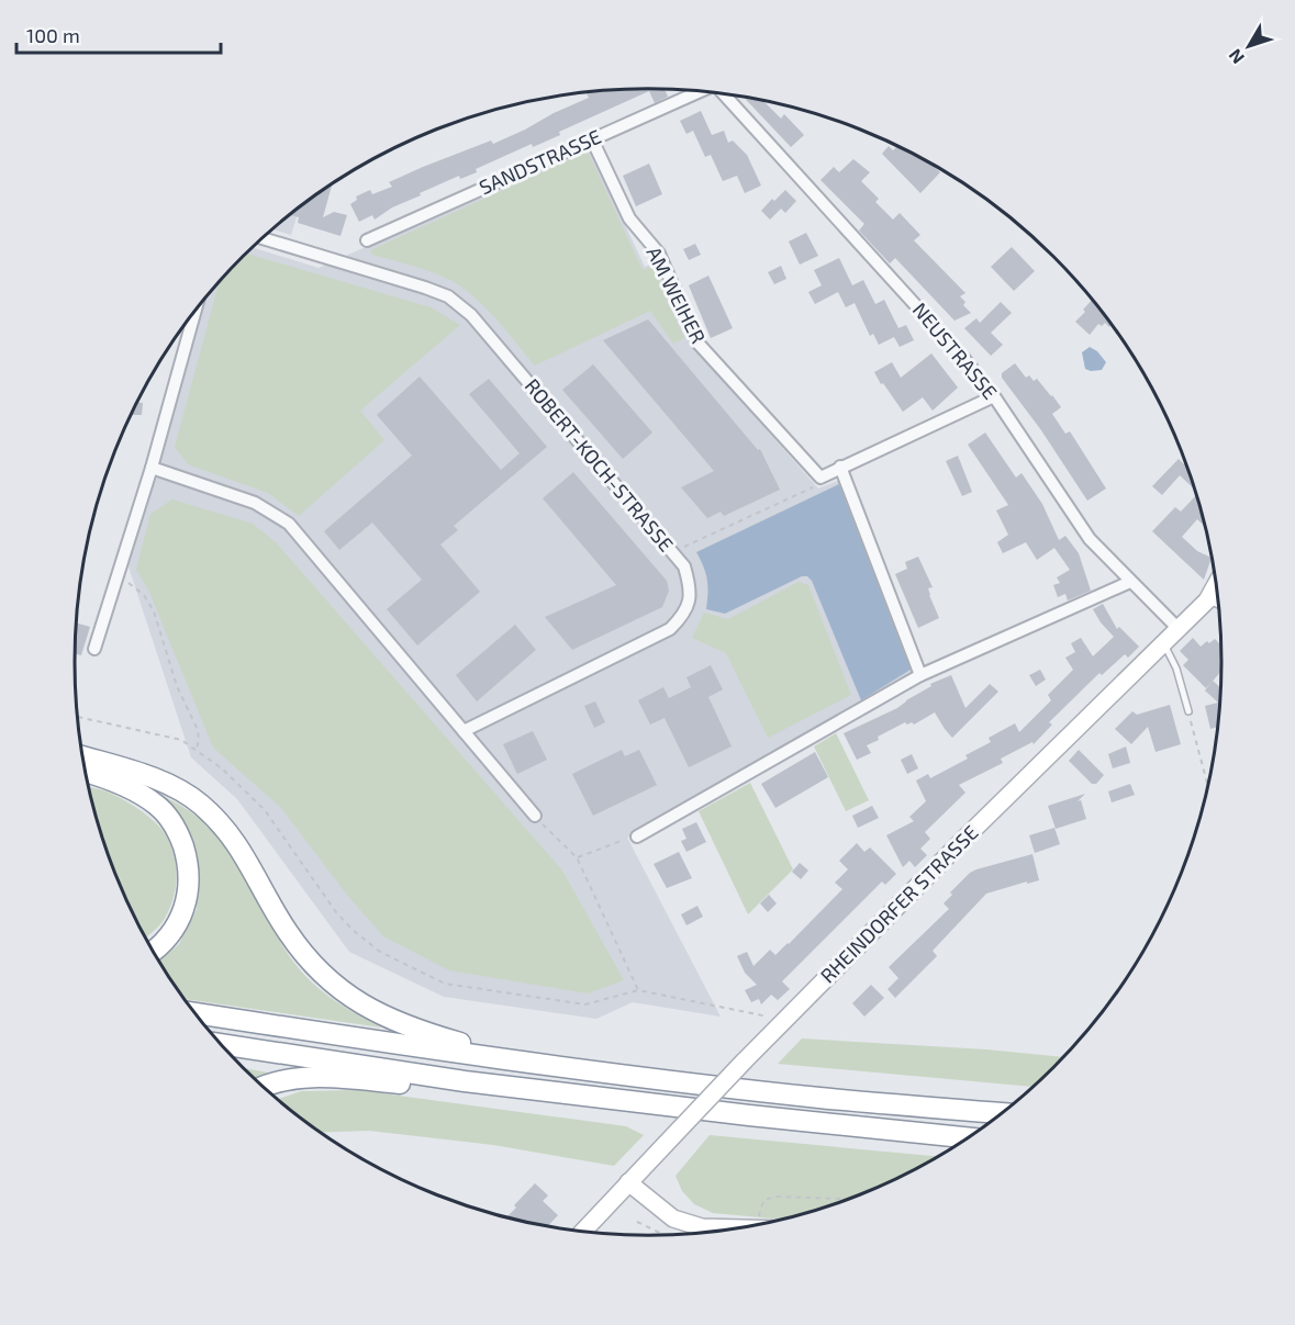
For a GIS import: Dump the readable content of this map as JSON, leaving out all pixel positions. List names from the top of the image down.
{
  "streets": {
    "main road": ["RHEINDORFER STRASSE"],
    "street": [
      "SANDSTRASSE",
      "AM WEIHER",
      "NEUSTRASSE",
      "ROBERT-KOCH-STRASSE"
    ]
  },
  "crossings": [
    ["SANDSTRASSE", "AM WEIHER"],
    ["NEUSTRASSE", "RHEINDORFER STRASSE"]
  ],
  "scale_bar": "100 m",
  "north": "bottom left"
}
